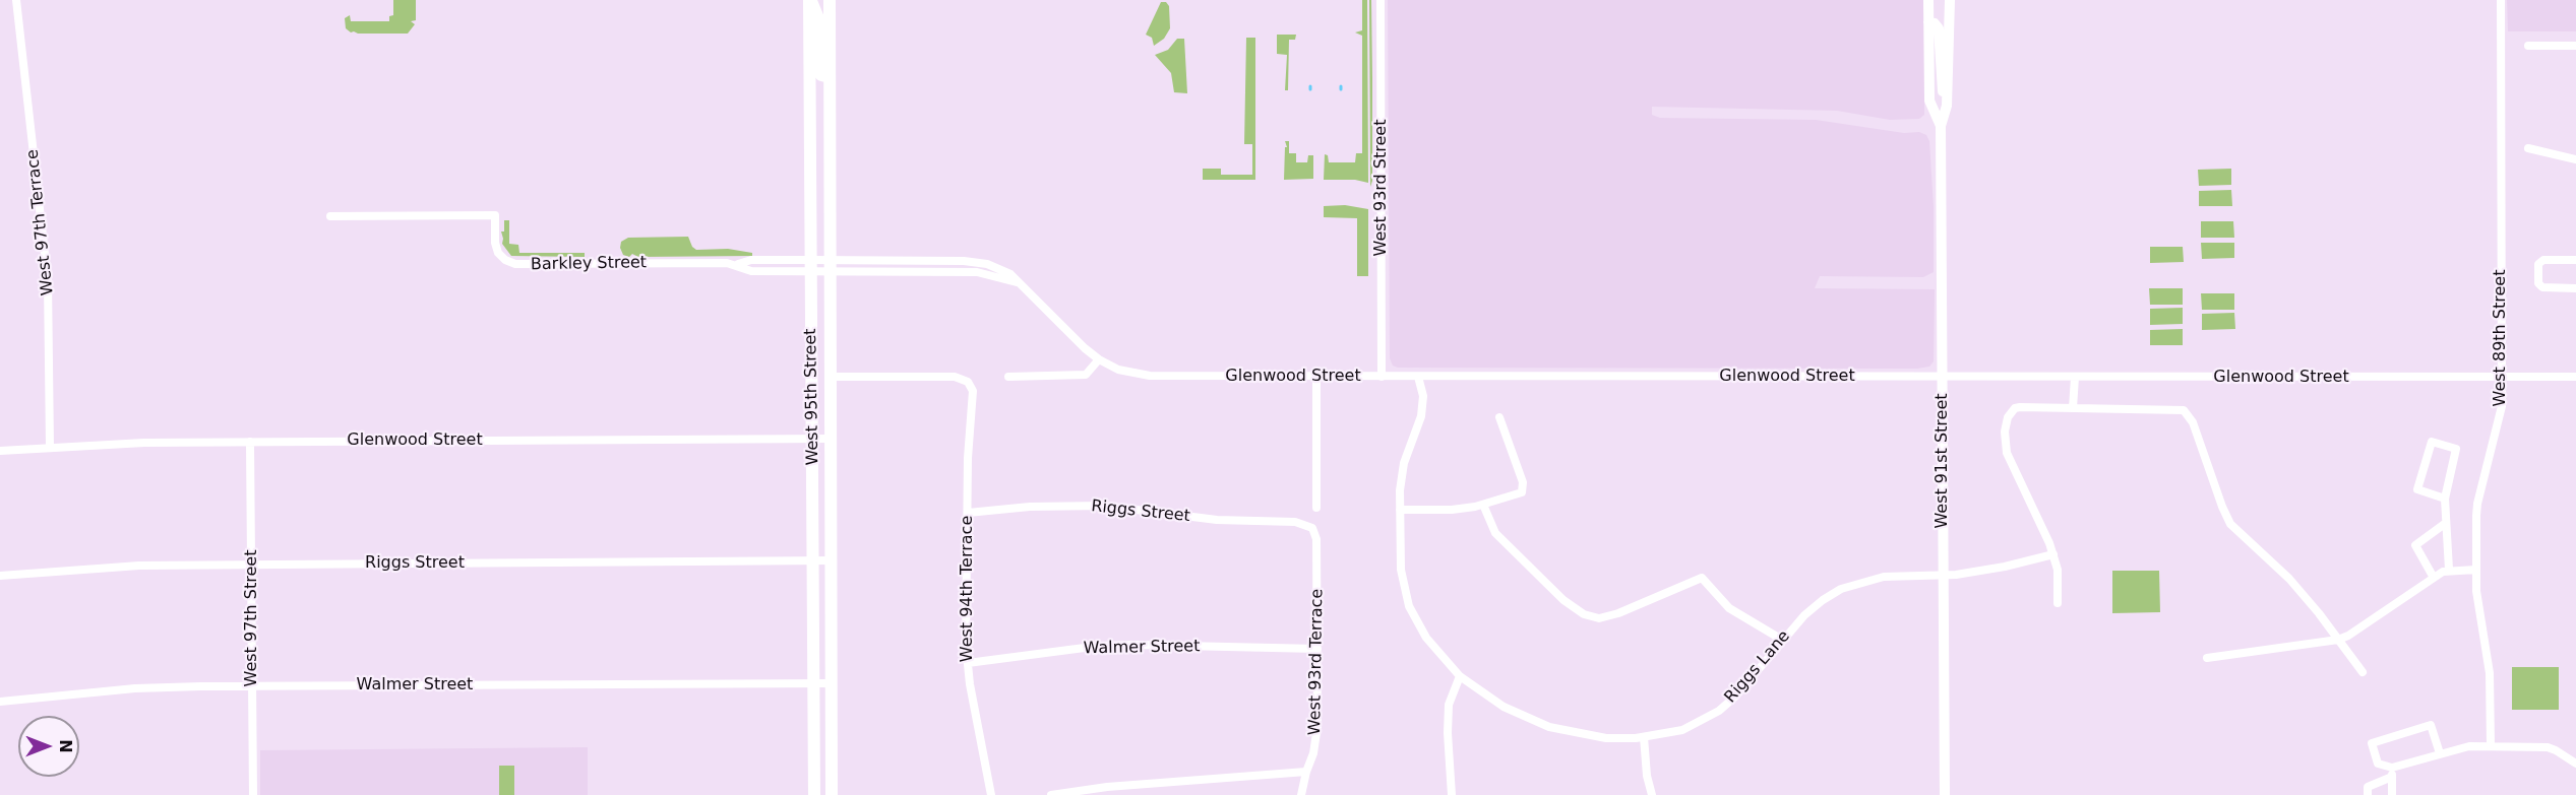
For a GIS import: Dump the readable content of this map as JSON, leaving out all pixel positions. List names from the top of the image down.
{
  "streets": {
    "main road": ["West 95th Street"],
    "street": [
      "West 93rd Street",
      "West 97th Terrace",
      "Barkley Street",
      "West 89th Street",
      "Glenwood Street",
      "West 91st Street",
      "Riggs Street",
      "West 94th Terrace",
      "West 97th Street",
      "Walmer Street",
      "West 93rd Terrace",
      "Riggs Lane"
    ]
  },
  "crossings": [
    ["West 93rd Street", "Glenwood Street"],
    ["West 97th Terrace", "Glenwood Street"],
    ["Barkley Street", "Glenwood Street"],
    ["Barkley Street", "West 95th Street"],
    ["West 89th Street", "Glenwood Street"],
    ["Glenwood Street", "West 95th Street"],
    ["Glenwood Street", "West 91st Street"],
    ["Glenwood Street", "West 97th Street"],
    ["Glenwood Street", "Riggs Lane"],
    ["West 95th Street", "Riggs Street"],
    ["West 95th Street", "West 94th Terrace"],
    ["West 95th Street", "Walmer Street"],
    ["West 91st Street", "Riggs Lane"],
    ["Riggs Street", "West 94th Terrace"],
    ["Riggs Street", "West 97th Street"],
    ["Riggs Street", "West 93rd Terrace"],
    ["West 94th Terrace", "Walmer Street"],
    ["West 97th Street", "Walmer Street"],
    ["Walmer Street", "West 93rd Terrace"]
  ],
  "north": "right"
}
